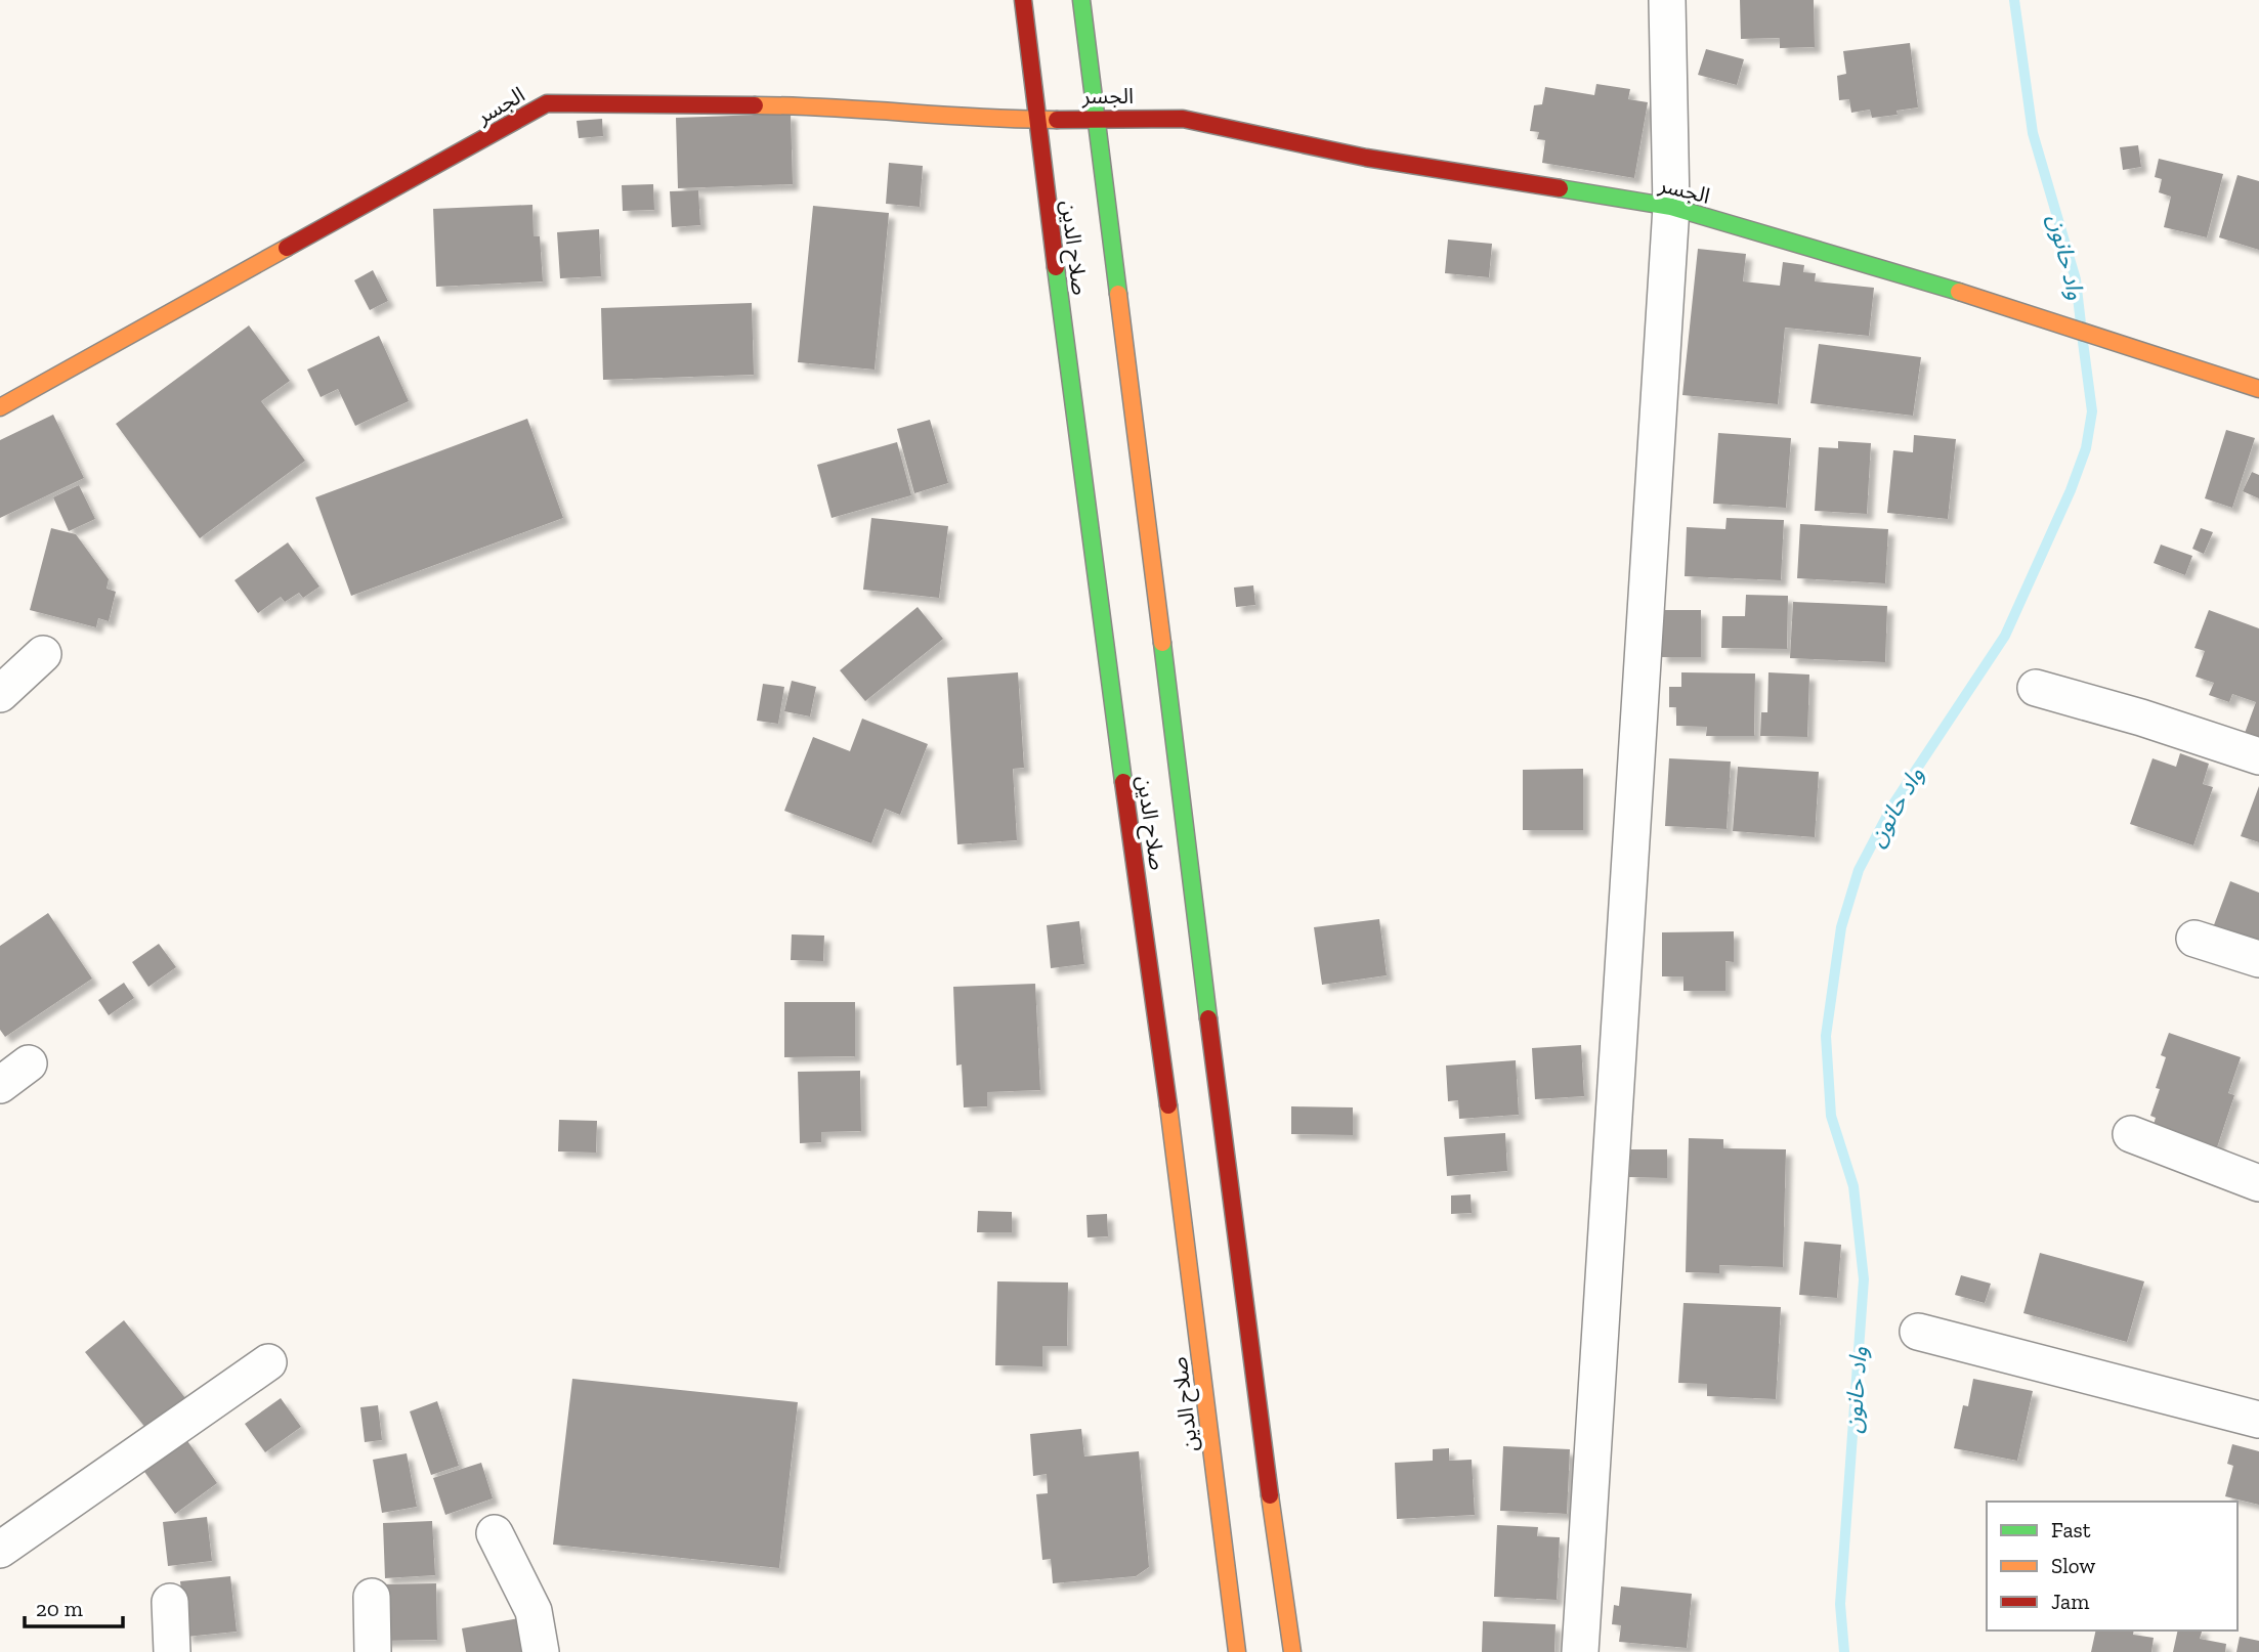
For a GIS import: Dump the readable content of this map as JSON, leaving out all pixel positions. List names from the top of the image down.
{
  "streets": {
    "main road": ["الجسر", "صلاح الدين"]
  },
  "crossings": [
    ["الجسر", "صلاح الدين"]
  ],
  "water": ["واد حانون"],
  "legend": ["Fast", "Slow", "Jam"],
  "scale_bar": "20 m"
}
